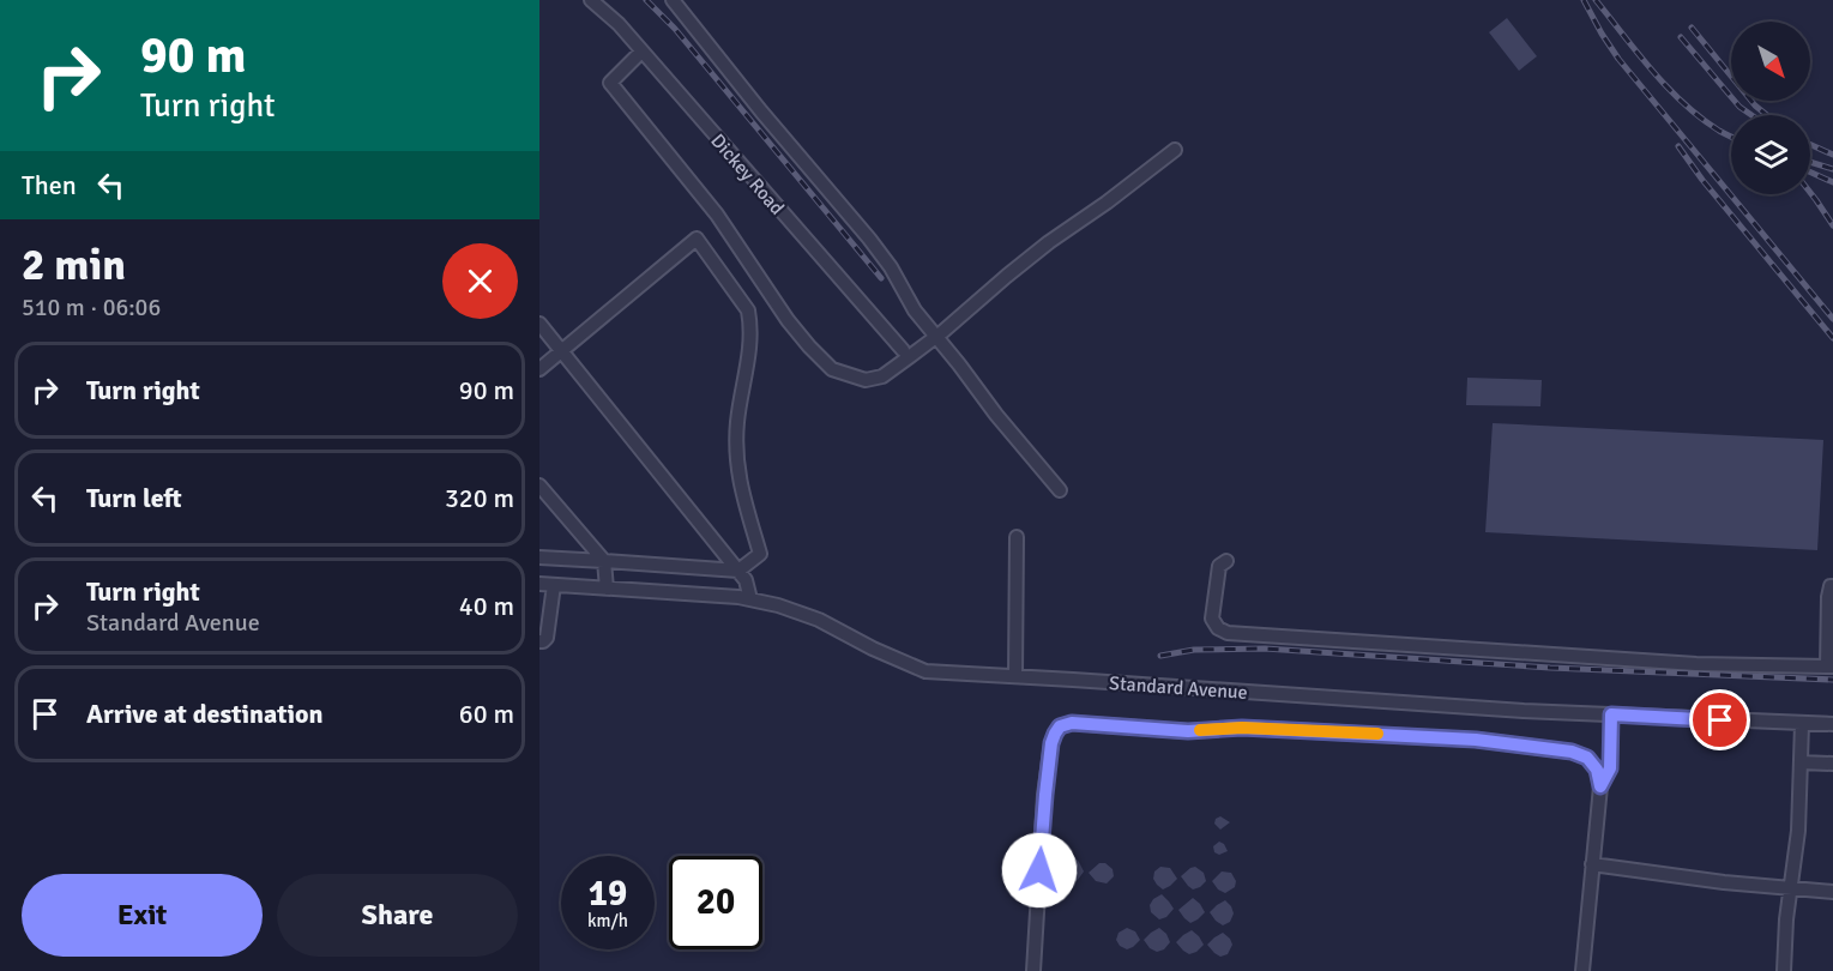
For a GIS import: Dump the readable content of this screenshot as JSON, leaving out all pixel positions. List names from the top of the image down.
{
  "streets": {
    "street": ["Dickey Road", "Standard Avenue"]
  },
  "north": "bottom right",
  "page": {
    "turn": ["90 m", "Turn right"],
    "then": "Then",
    "heading": ["2 min", "510 m · 06:06"],
    "list": [
      {
        "name": "Turn right",
        "value": "90 m"
      },
      {
        "name": "Turn left",
        "value": "320 m"
      },
      {
        "name": "Turn right",
        "note": "Standard Avenue",
        "value": "40 m"
      },
      {
        "name": "Arrive at destination",
        "value": "60 m"
      }
    ],
    "speed": "19 km/h",
    "limit": "20",
    "buttons": ["Exit", "Share"]
  }
}
